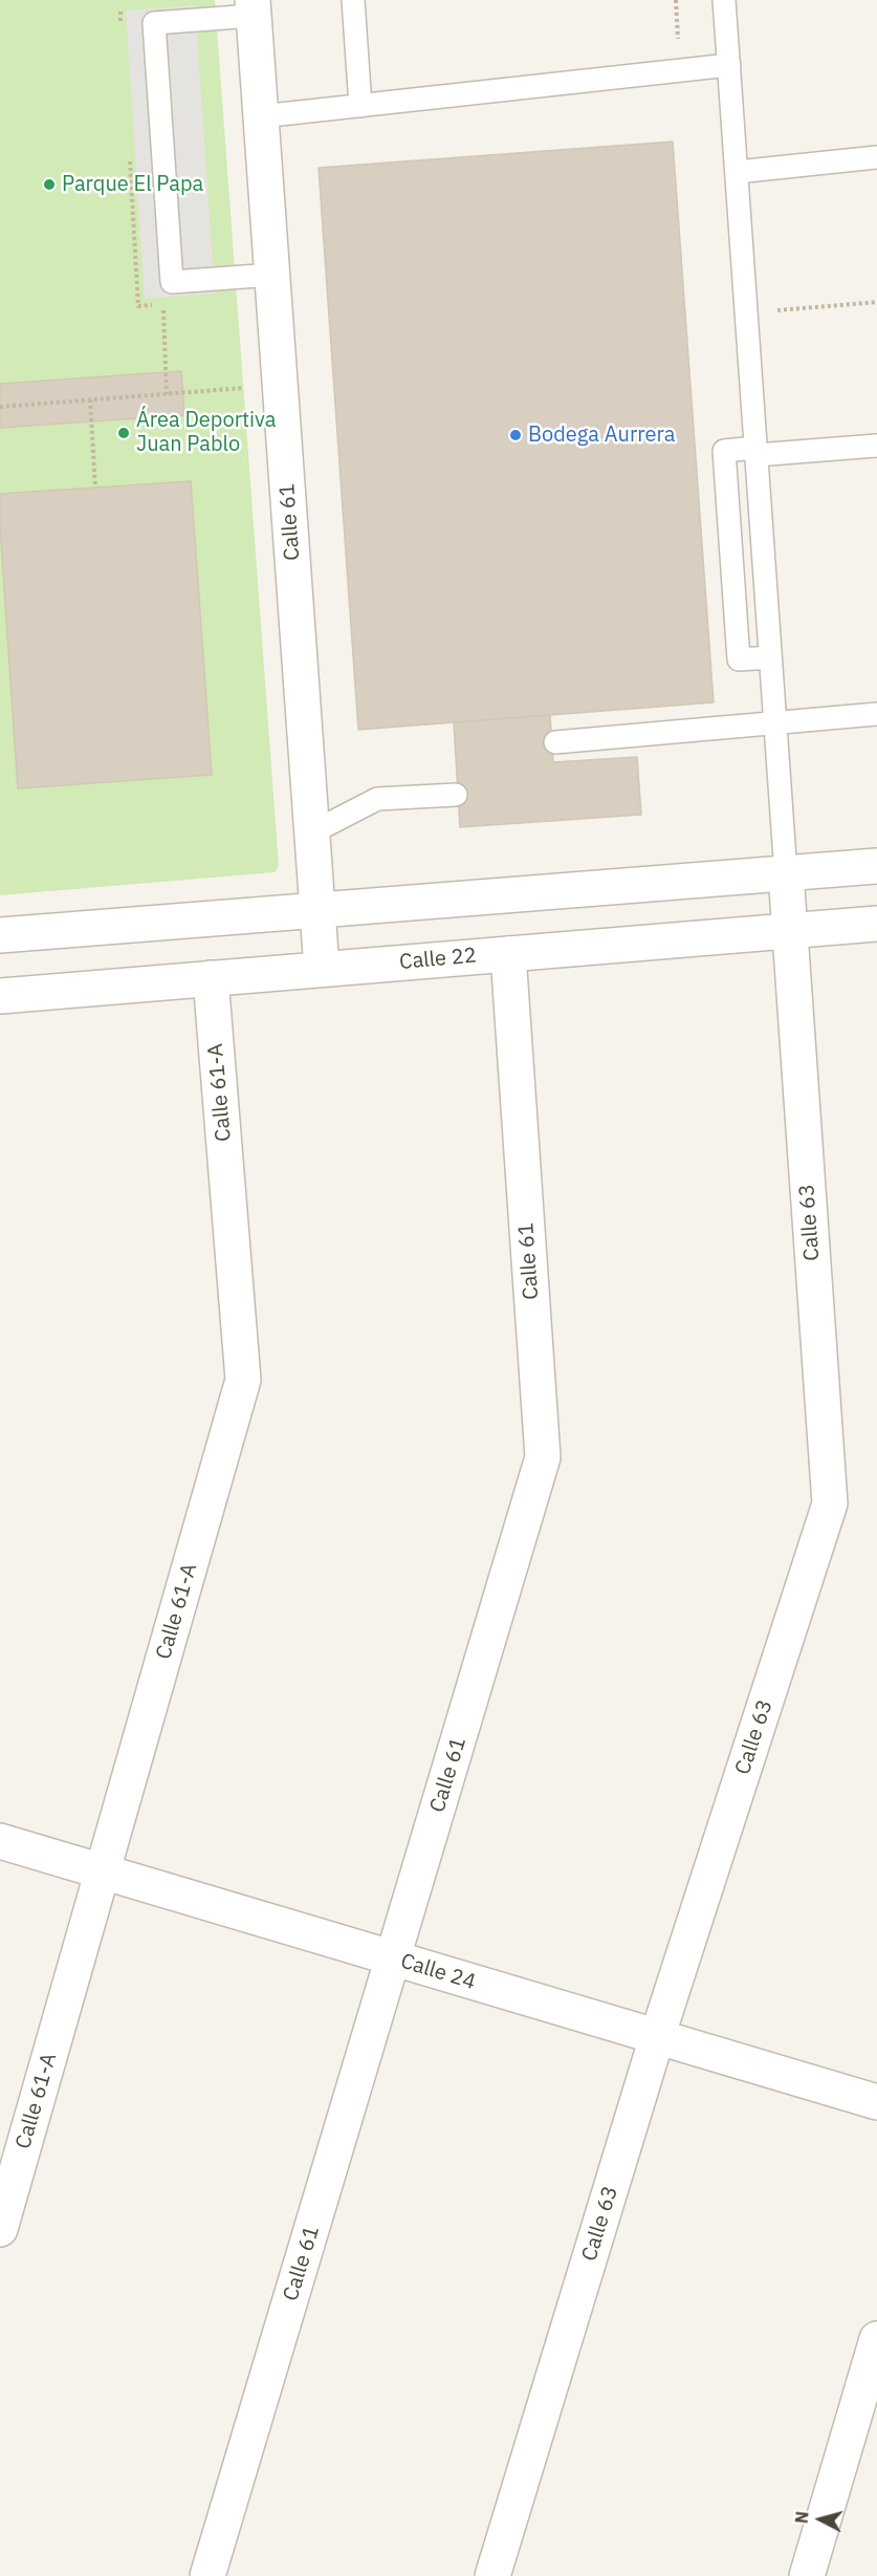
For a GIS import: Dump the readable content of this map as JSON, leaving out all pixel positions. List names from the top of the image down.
{
  "streets": {
    "street": [
      "Calle 61",
      "Calle 22",
      "Calle 61-A",
      "Calle 63",
      "Calle 24"
    ]
  },
  "crossings": [
    ["Calle 61", "Calle 22"],
    ["Calle 61", "Calle 24"],
    ["Calle 22", "Calle 61-A"],
    ["Calle 22", "Calle 63"],
    ["Calle 61-A", "Calle 24"],
    ["Calle 63", "Calle 24"]
  ],
  "places": ["Parque El Papa", "Área Deportiva Juan Pablo", "Bodega Aurrera"],
  "north": "left"
}
